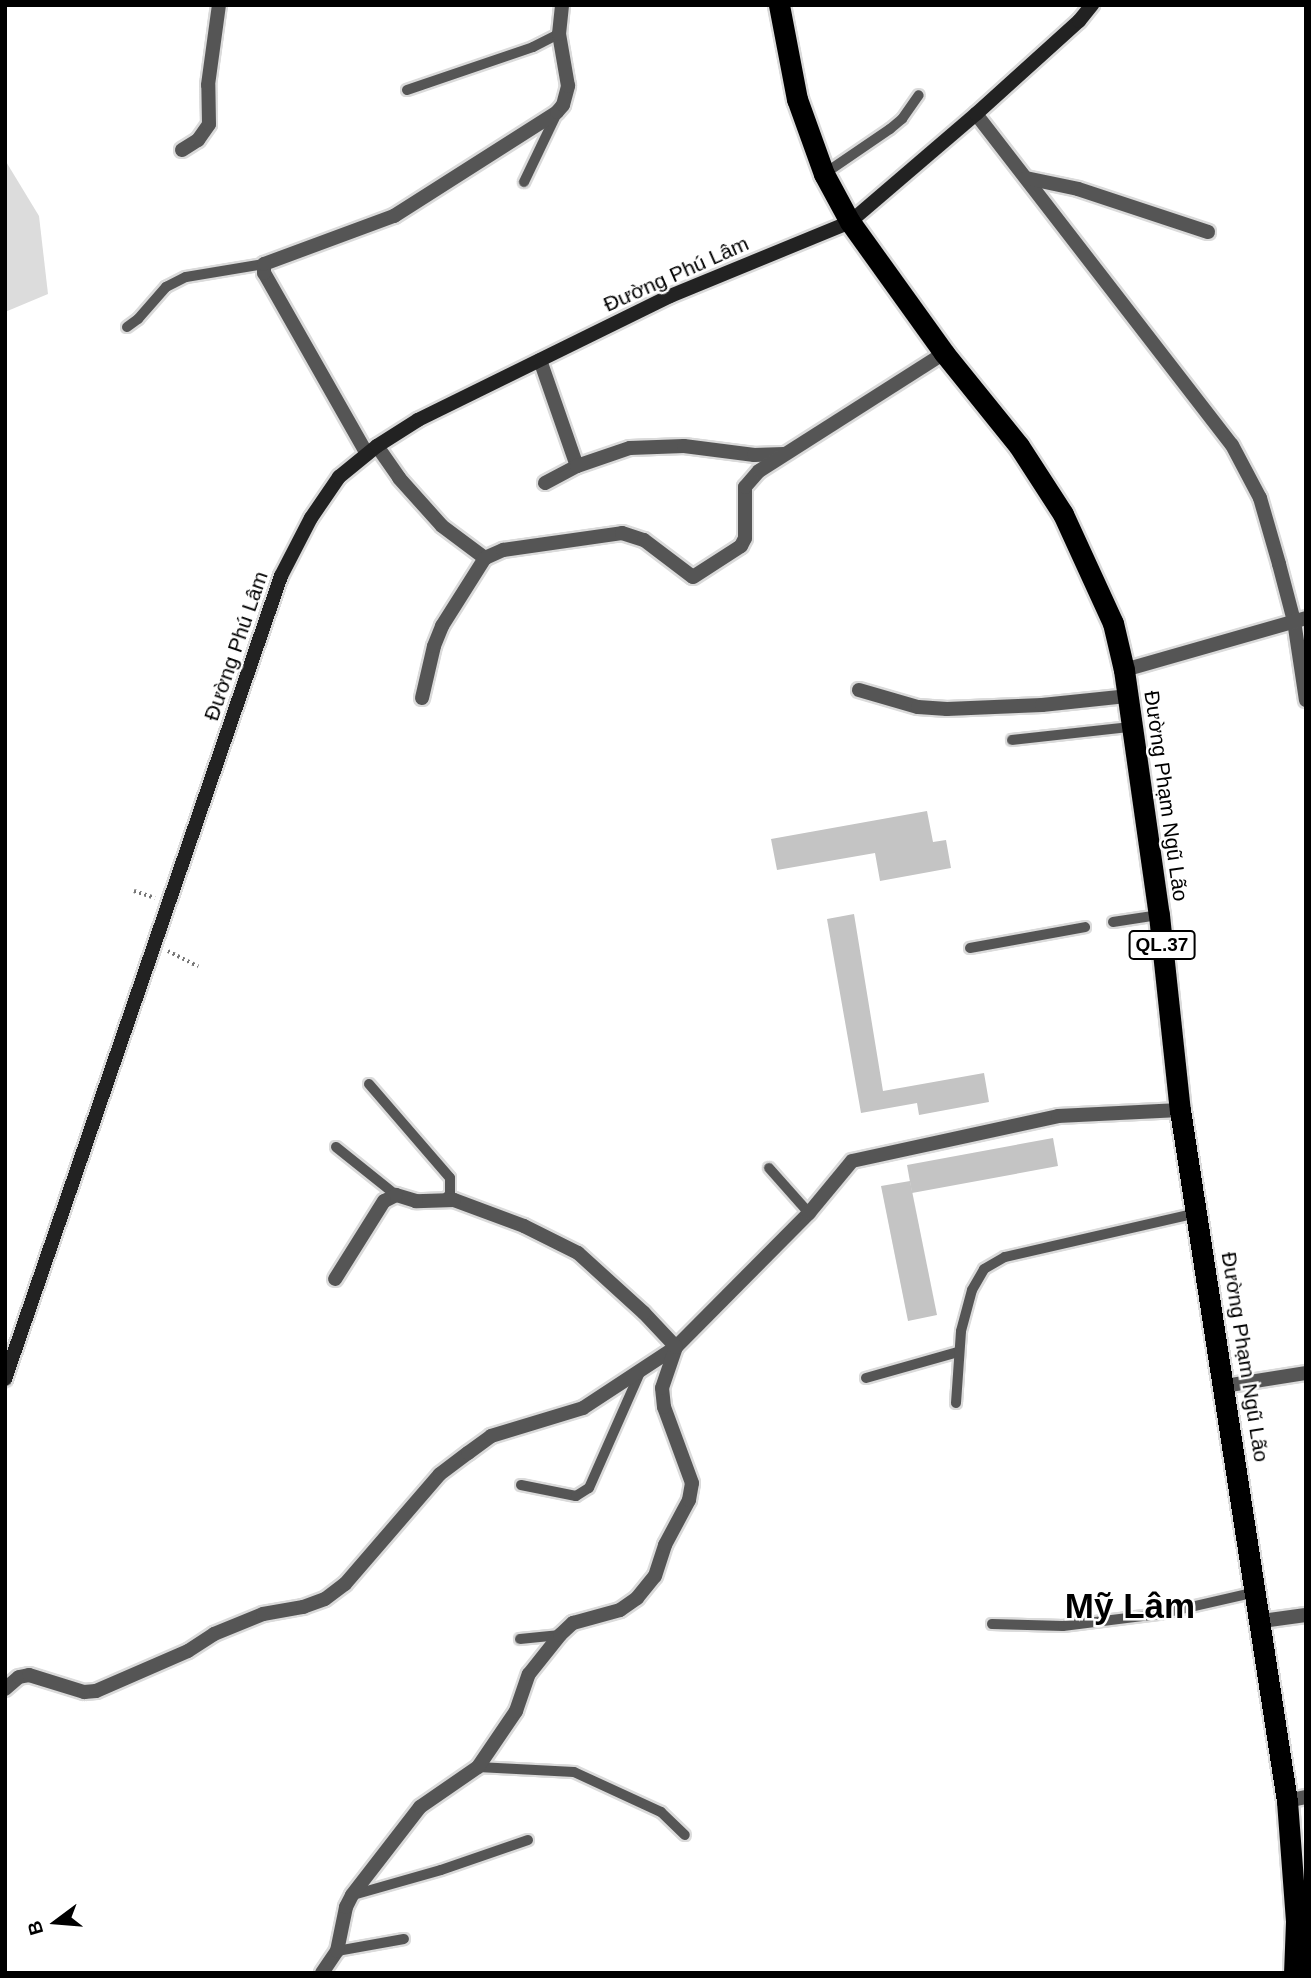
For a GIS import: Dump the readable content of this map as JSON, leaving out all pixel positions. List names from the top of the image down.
{
  "streets": {
    "highway": ["Đường Phạm Ngũ Lão", "QL.37"],
    "main road": ["Đường Phú Lâm"]
  },
  "crossings": [
    ["Đường Phú Lâm", "Đường Phạm Ngũ Lão"]
  ],
  "districts": ["Mỹ Lâm"],
  "north": "left"
}
